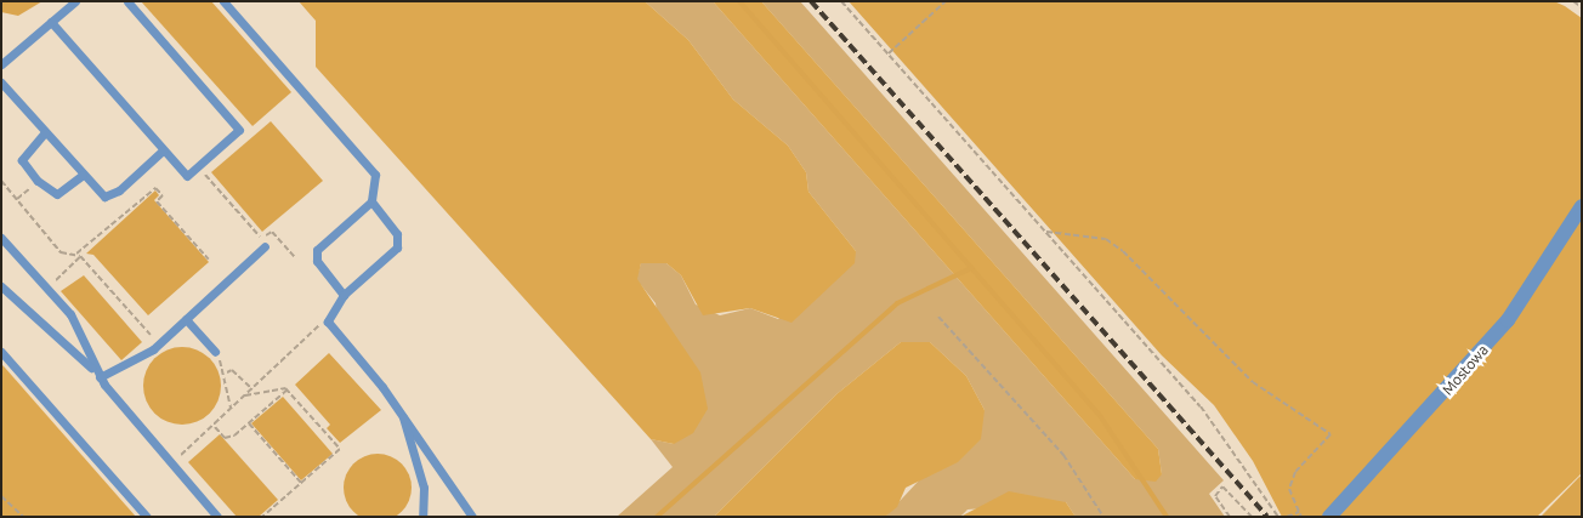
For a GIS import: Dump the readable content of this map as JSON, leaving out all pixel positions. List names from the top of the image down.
{
  "streets": {
    "street": ["Mostowa"]
  }
}
